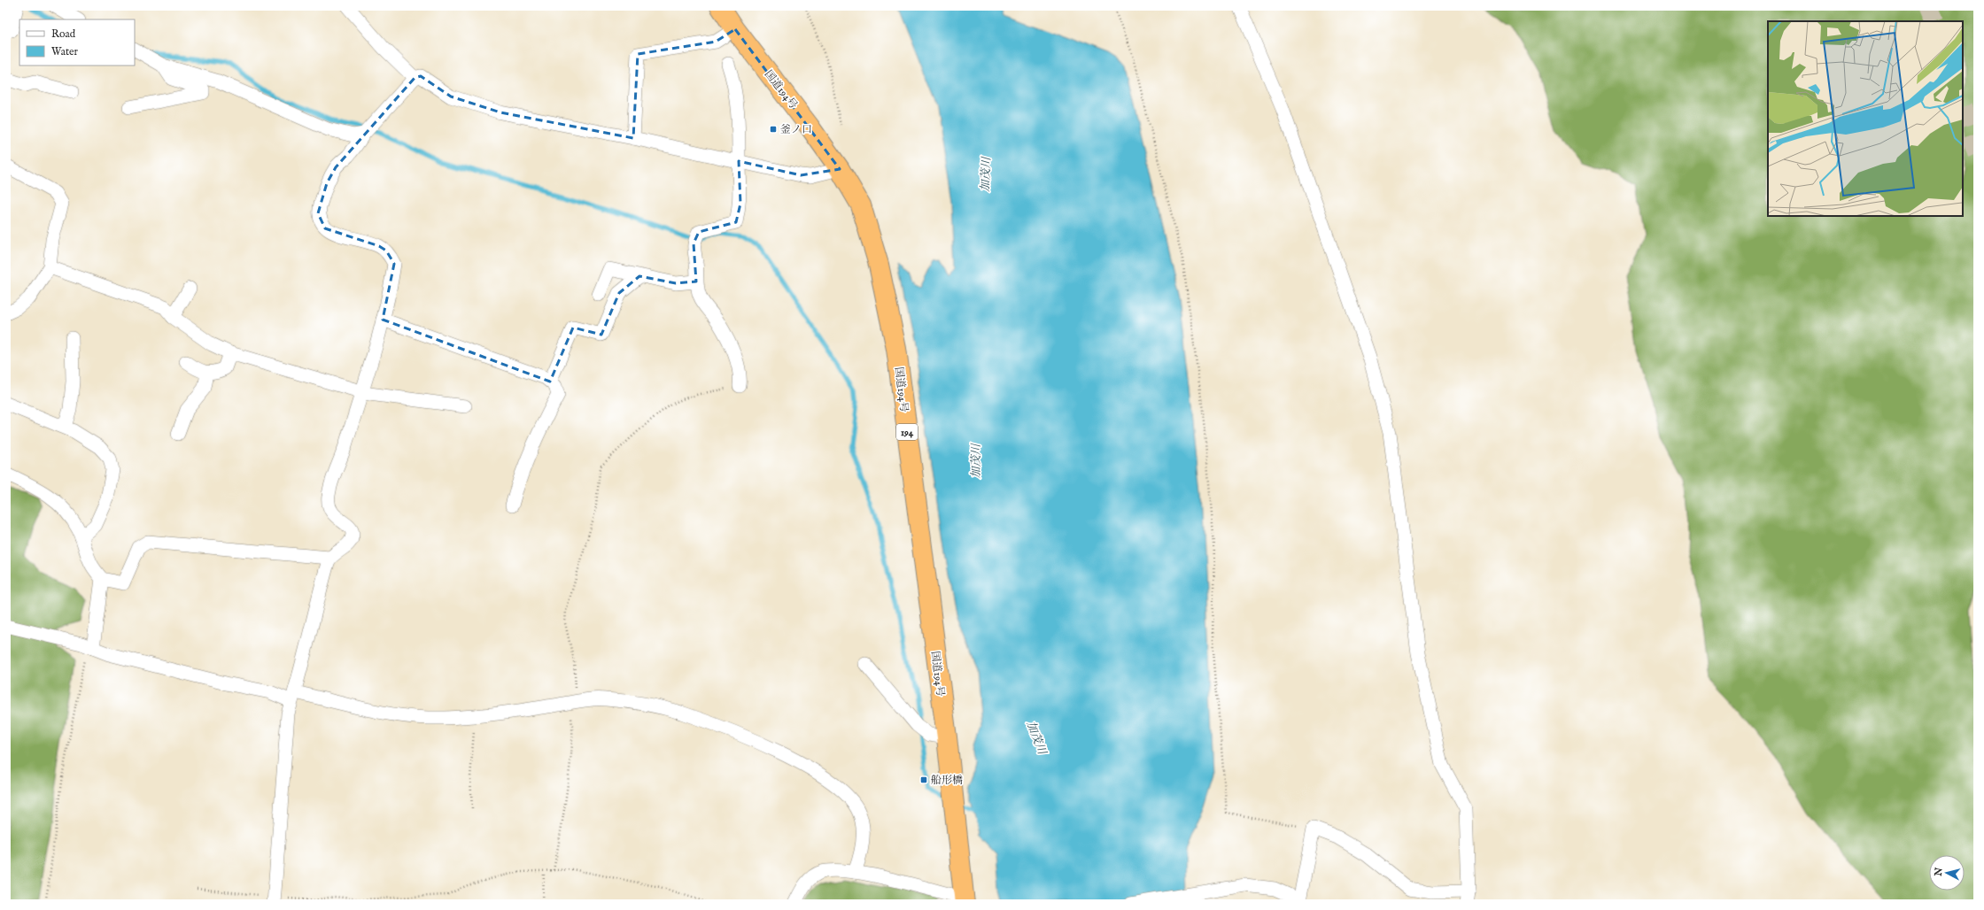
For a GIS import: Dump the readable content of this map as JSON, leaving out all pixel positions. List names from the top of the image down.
{
  "streets": {
    "highway": ["国道194号", "194"]
  },
  "water": ["加茂川"],
  "places": {
    "transit": ["釜ノ口", "船形橋"]
  },
  "legend": ["Road", "Water"],
  "north": "left"
}
